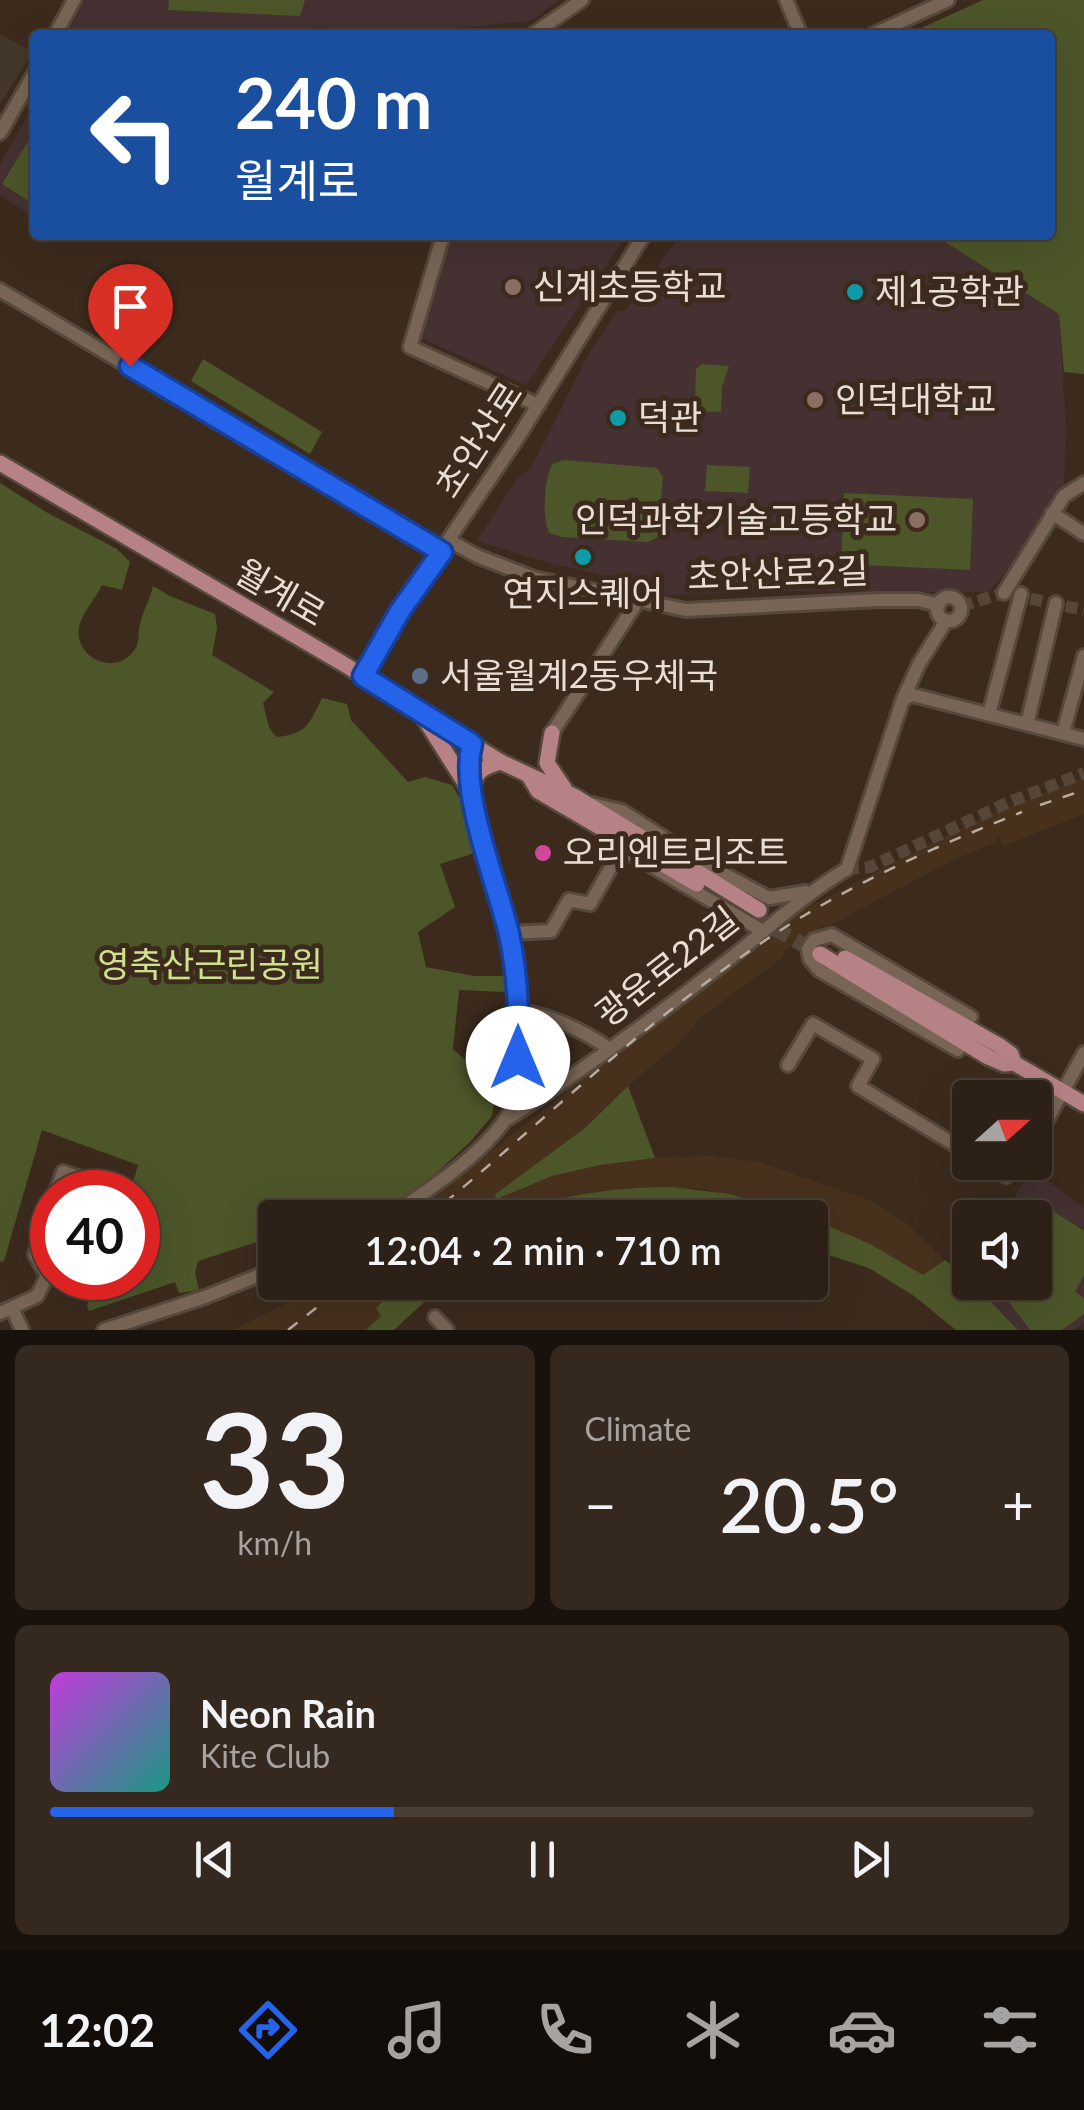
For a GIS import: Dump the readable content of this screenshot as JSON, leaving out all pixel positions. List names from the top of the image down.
{
  "streets": {
    "main road": ["월계로"],
    "street": ["초안산로", "초안산로2길", "광운로22길"]
  },
  "crossings": [
    ["초안산로", "초안산로2길"],
    ["초안산로", "월계로"],
    ["월계로", "광운로22길"]
  ],
  "parks": ["영축산근린공원"],
  "places": [
    "신계초등학교",
    "제1공학관",
    "인덕대학교",
    "덕관",
    "인덕과학기술고등학교",
    "연지스퀘어",
    "서울월계2동우체국",
    "오리엔트리조트"
  ],
  "north": "right",
  "page": {
    "turn": ["240 m", "월계로"],
    "limit": "40",
    "trip": "12:04 · 2 min · 710 m",
    "tile": [
      ["33", "km/h"],
      "Climate"
    ],
    "heat": ["−", "20.5°", "+"],
    "song": ["Neon Rain", "Kite Club"],
    "tabs": "12:02"
  }
}
